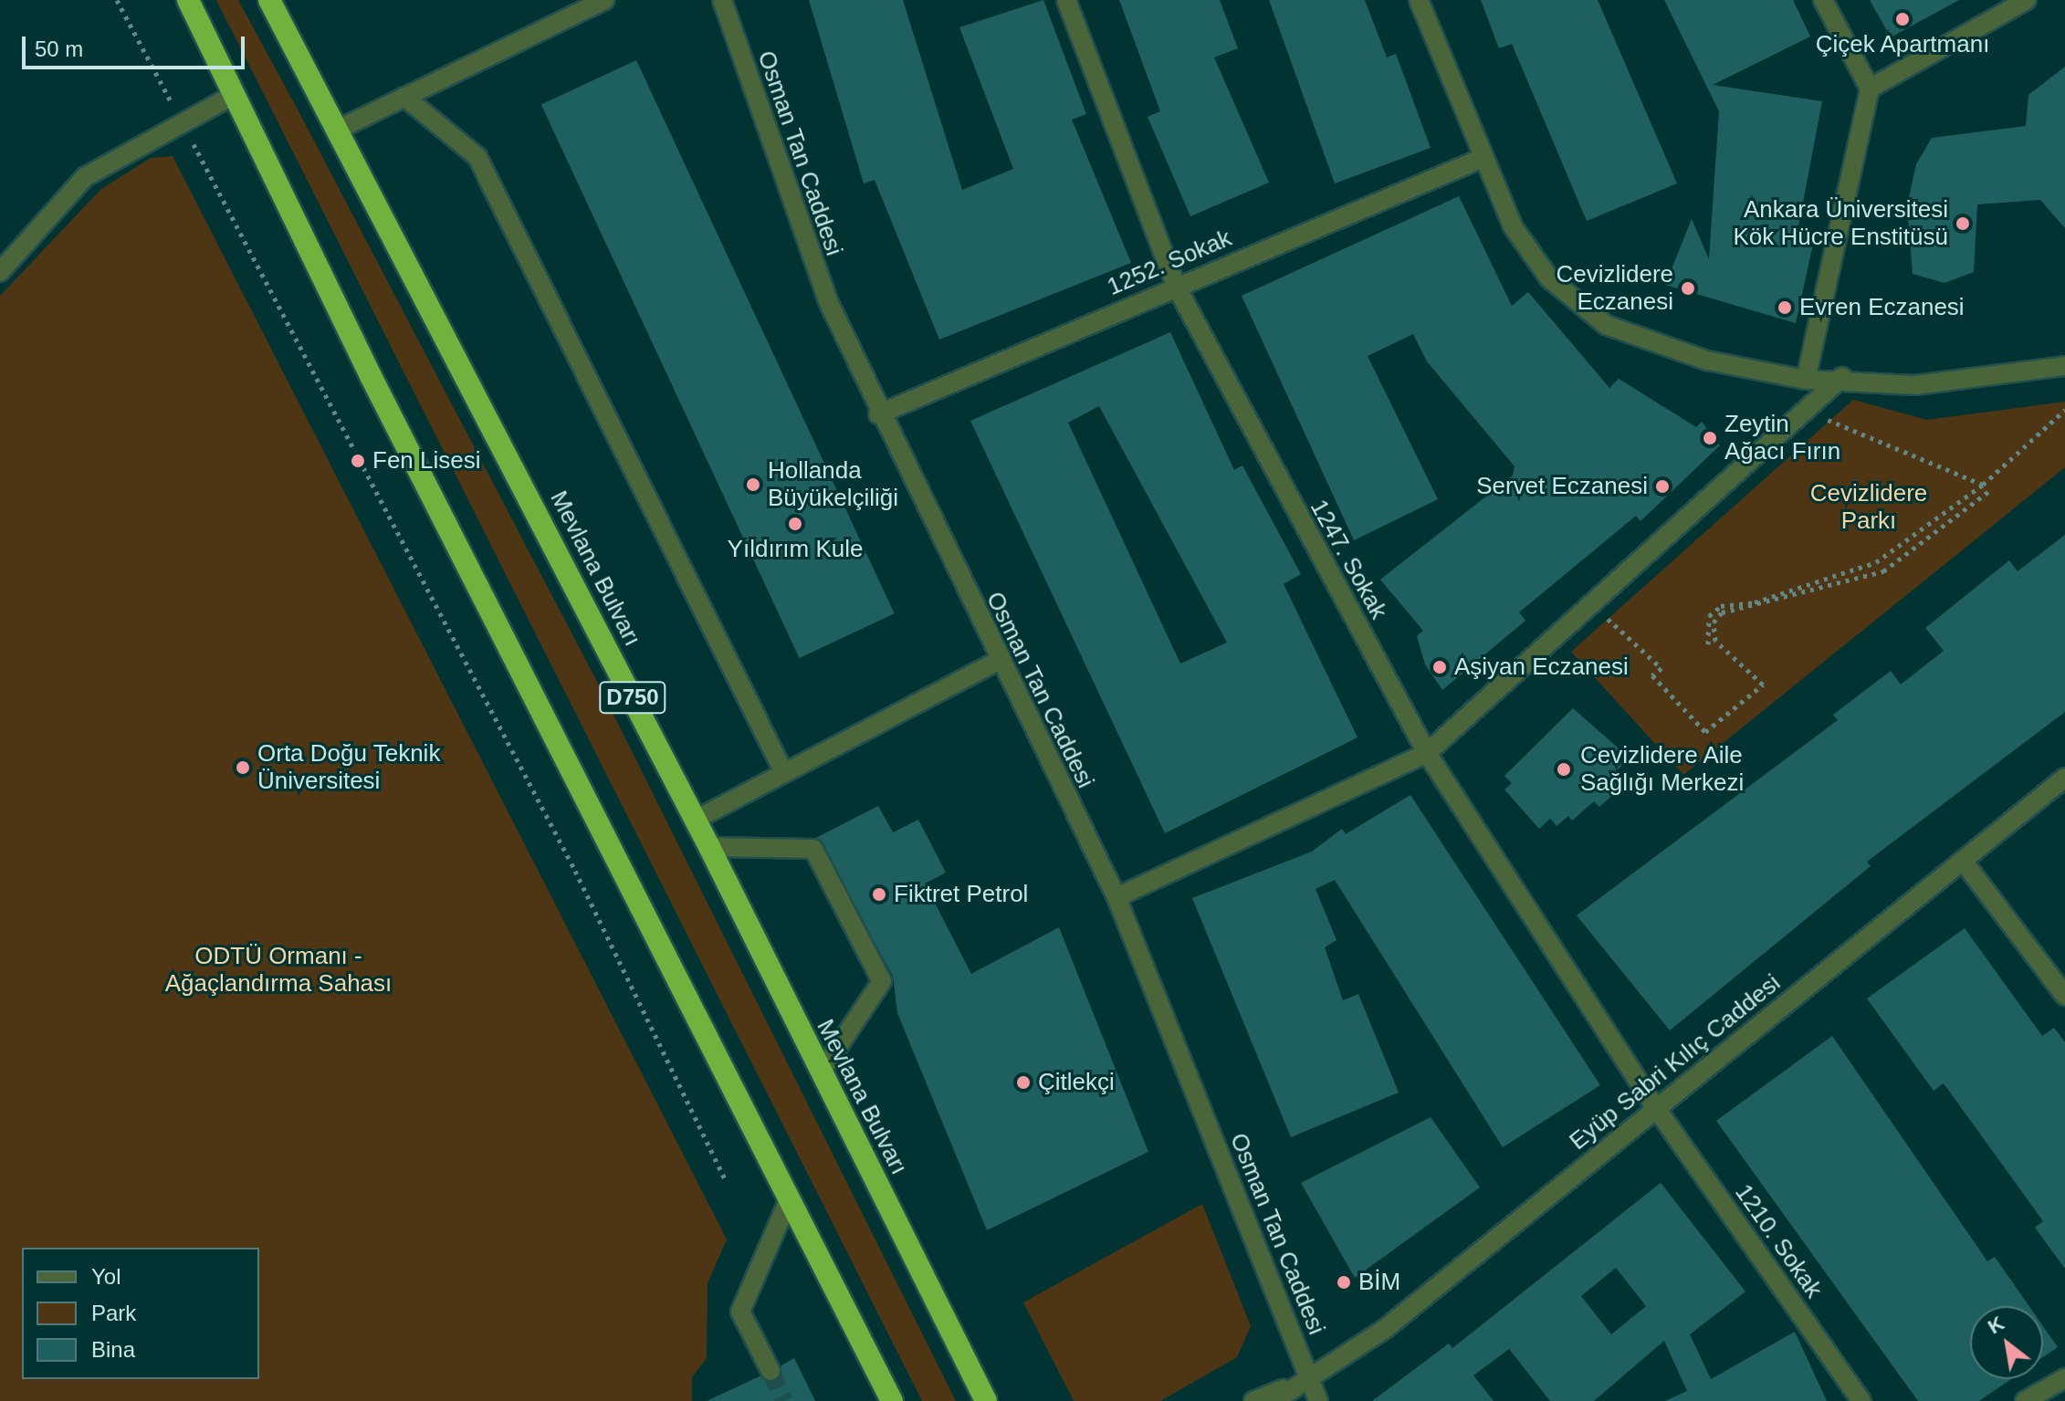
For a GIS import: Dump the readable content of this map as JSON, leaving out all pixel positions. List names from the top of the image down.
{
  "streets": {
    "highway": ["Mevlana Bulvarı", "D750"],
    "street": [
      "Osman Tan Caddesi",
      "1252. Sokak",
      "1247. Sokak",
      "Eyüp Sabri Kılıç Caddesi",
      "1210. Sokak"
    ]
  },
  "crossings": [
    ["Osman Tan Caddesi", "1252. Sokak"],
    ["Osman Tan Caddesi", "Eyüp Sabri Kılıç Caddesi"],
    ["1252. Sokak", "1247. Sokak"],
    ["1247. Sokak", "Eyüp Sabri Kılıç Caddesi"],
    ["1247. Sokak", "1210. Sokak"],
    ["Eyüp Sabri Kılıç Caddesi", "1210. Sokak"]
  ],
  "parks": ["Cevizlidere Parkı", "ODTÜ Ormanı - Ağaçlandırma Sahası"],
  "places": [
    "Çiçek Apartmanı",
    "Ankara Üniversitesi Kök Hücre Enstitüsü",
    "Cevizlidere Eczanesi",
    "Evren Eczanesi",
    "Zeytin Ağacı Fırın",
    "Fen Lisesi",
    "Hollanda Büyükelçiliği",
    "Servet Eczanesi",
    "Yıldırım Kule",
    "Aşiyan Eczanesi",
    "Orta Doğu Teknik Üniversitesi",
    "Cevizlidere Aile Sağlığı Merkezi",
    "Fiktret Petrol",
    "Çitlekçi",
    "BİM"
  ],
  "legend": ["Yol", "Park", "Bina"],
  "scale_bar": "50 m",
  "north": "top left"
}
